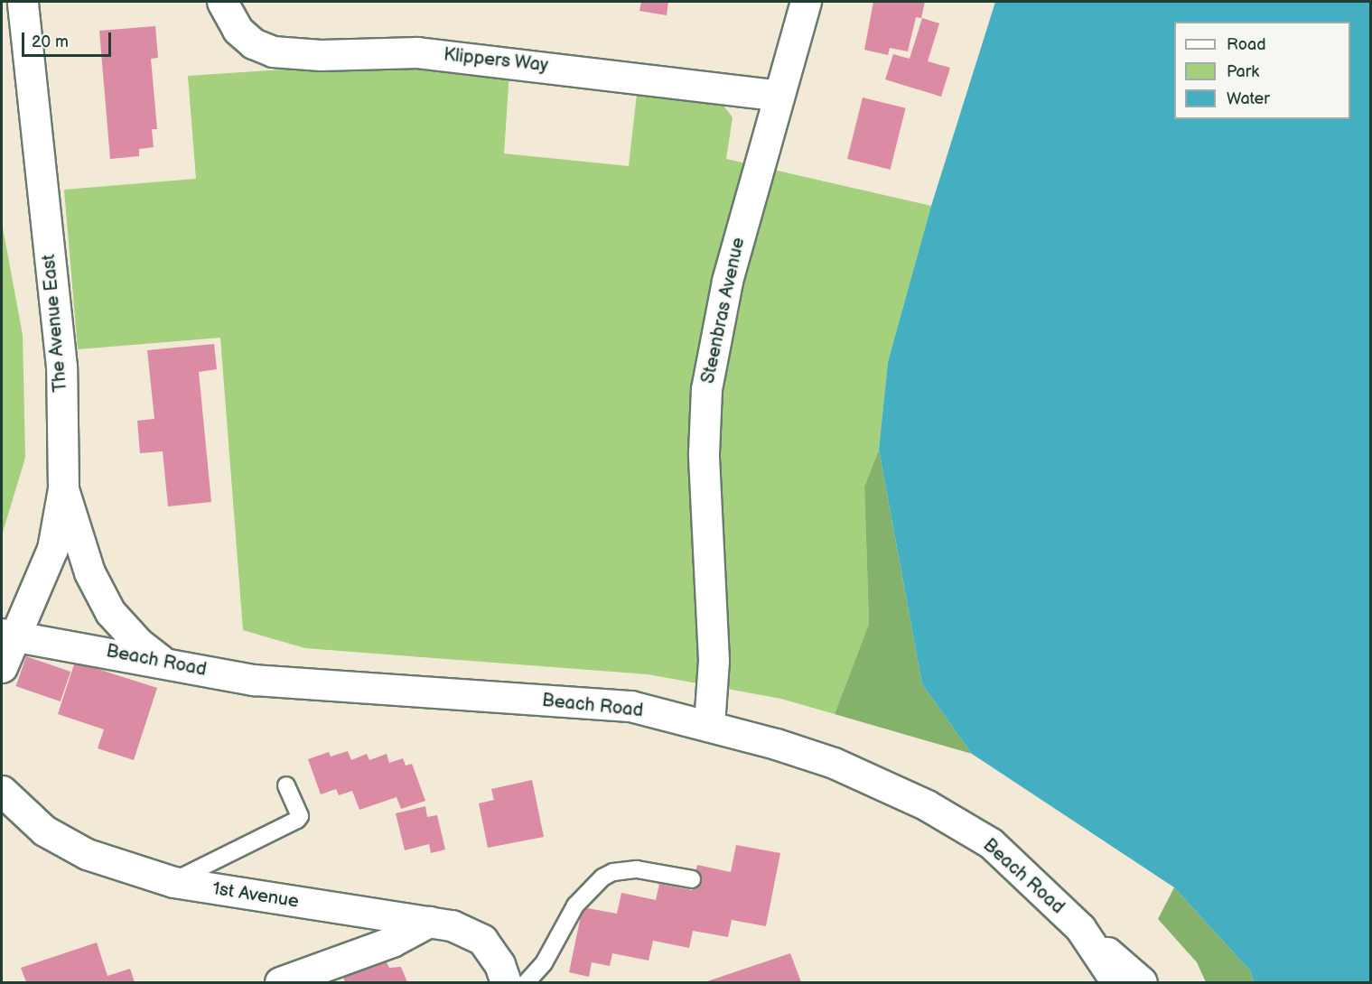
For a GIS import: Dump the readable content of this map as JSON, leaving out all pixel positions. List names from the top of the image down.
{
  "streets": {
    "street": [
      "Klippers Way",
      "Steenbras Avenue",
      "The Avenue East",
      "Beach Road",
      "1st Avenue"
    ]
  },
  "crossings": [
    ["Klippers Way", "Steenbras Avenue"],
    ["Steenbras Avenue", "Beach Road"],
    ["The Avenue East", "Beach Road"]
  ],
  "legend": ["Road", "Park", "Water"],
  "scale_bar": "20 m"
}
